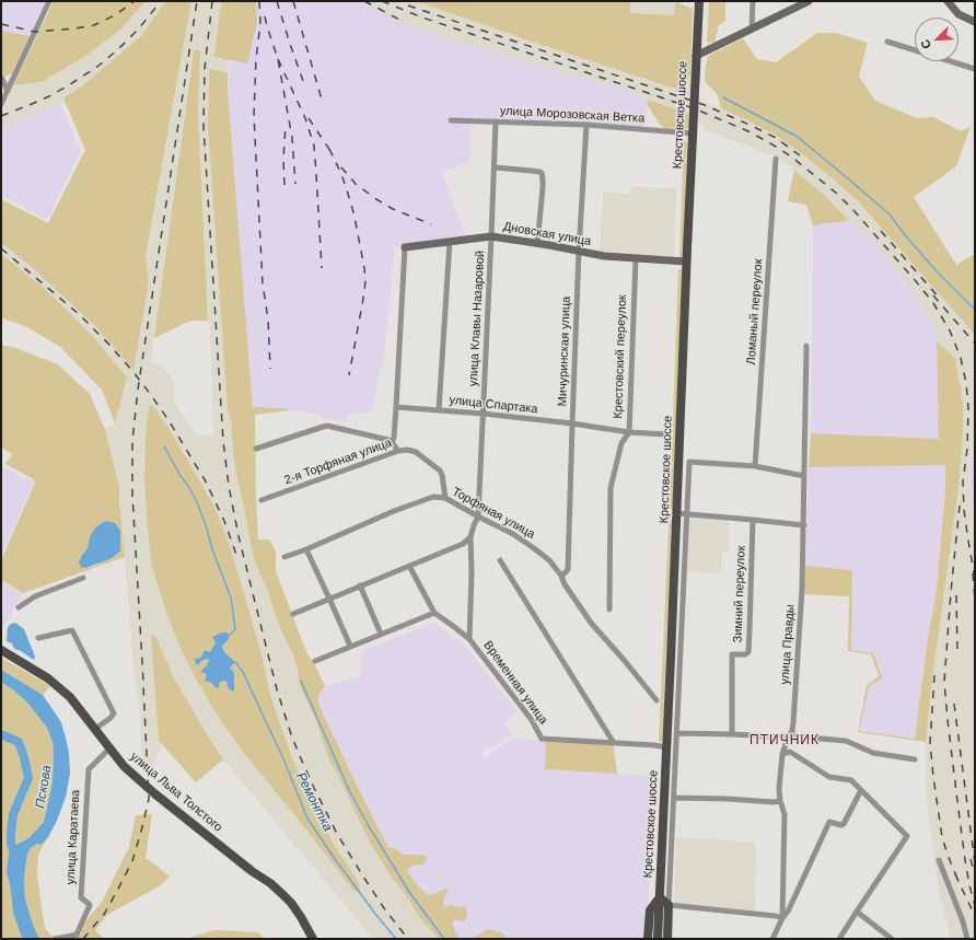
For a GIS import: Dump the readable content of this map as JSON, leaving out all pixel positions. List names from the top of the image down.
{
  "streets": {
    "main road": ["Крестовское шоссе", "улица Льва Толстого"],
    "street": [
      "улица Морозовская Ветка",
      "Дновская улица",
      "Ломаный переулок",
      "улица Клавы Назаровой",
      "Мичуринская улица",
      "Крестовский переулок",
      "улица Спартака",
      "2-я Торфяная улица",
      "Торфяная улица",
      "Зимний переулок",
      "улица Правды",
      "Временная улица",
      "улица Каратаева"
    ]
  },
  "crossings": [
    ["улица Морозовская Ветка", "Крестовское шоссе"],
    ["улица Морозовская Ветка", "улица Клавы Назаровой"],
    ["улица Морозовская Ветка", "Мичуринская улица"],
    ["Крестовское шоссе", "Дновская улица"],
    ["Крестовское шоссе", "Временная улица"],
    ["Дновская улица", "улица Клавы Назаровой"],
    ["Дновская улица", "Мичуринская улица"],
    ["Дновская улица", "Крестовский переулок"],
    ["улица Клавы Назаровой", "улица Спартака"],
    ["улица Клавы Назаровой", "Торфяная улица"],
    ["улица Клавы Назаровой", "Временная улица"],
    ["Мичуринская улица", "улица Спартака"],
    ["Мичуринская улица", "Торфяная улица"],
    ["Крестовский переулок", "улица Спартака"],
    ["2-я Торфяная улица", "Торфяная улица"],
    ["Торфяная улица", "Временная улица"],
    ["улица Льва Толстого", "улица Каратаева"]
  ],
  "districts": ["ПТИЧНИК"],
  "water": ["Пскова", "Ремонтка"],
  "north": "bottom left"
}
